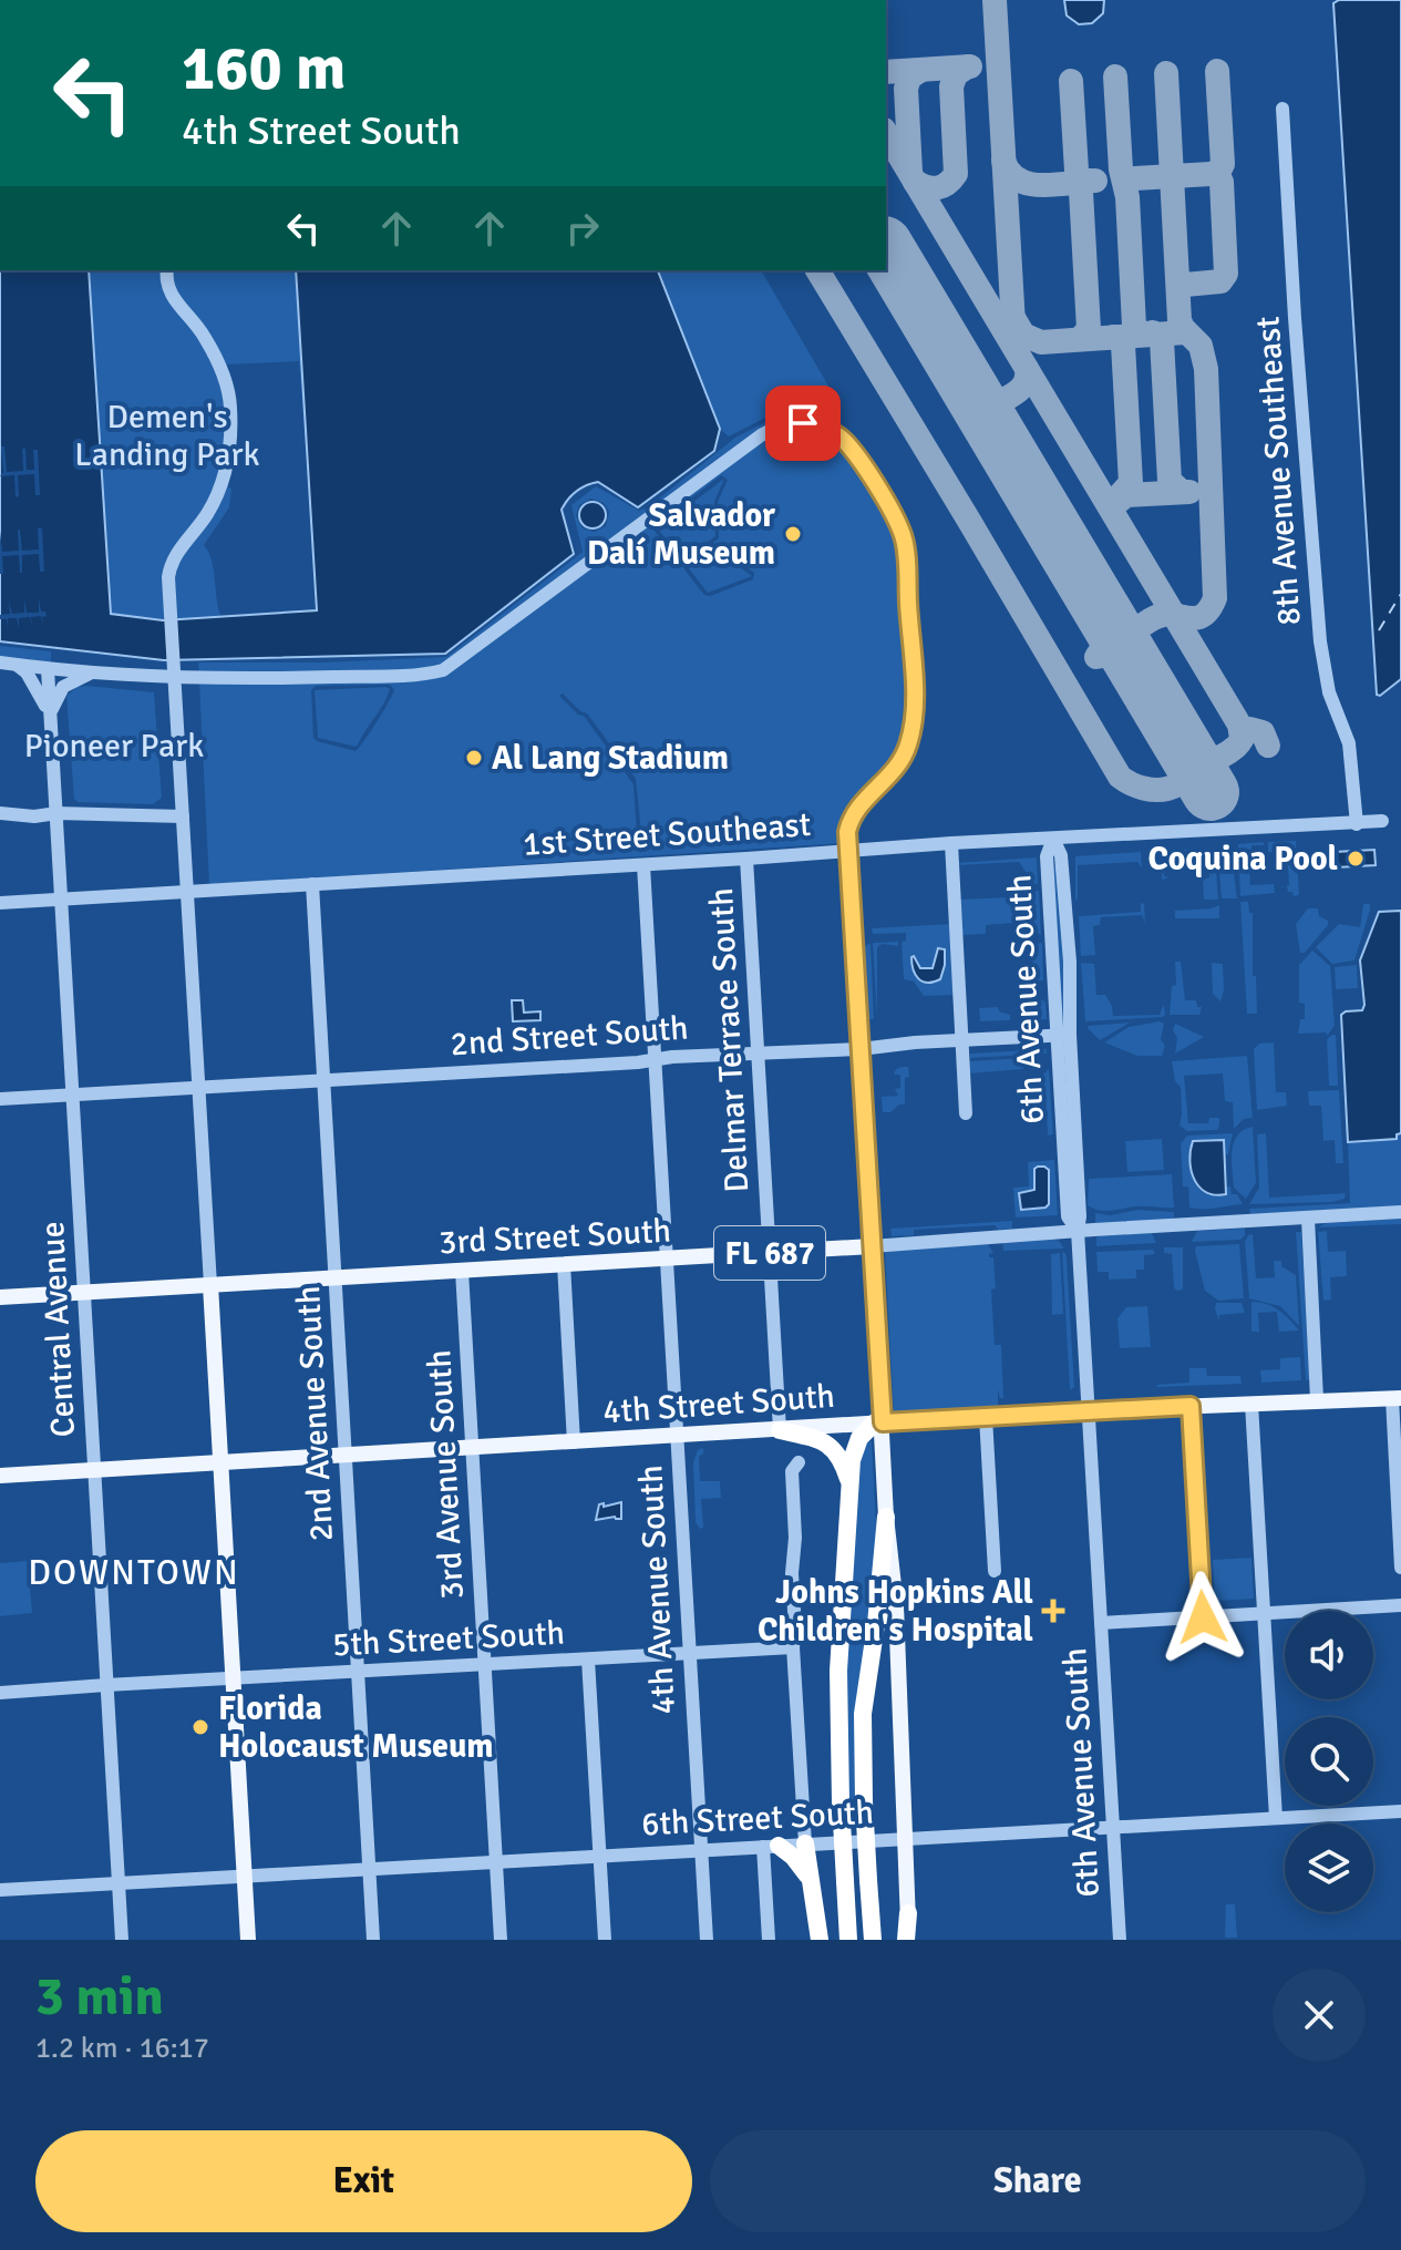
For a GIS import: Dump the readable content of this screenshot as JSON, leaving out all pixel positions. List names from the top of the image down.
{
  "streets": {
    "main road": ["3rd Street South", "FL 687", "4th Street South"],
    "street": [
      "8th Avenue Southeast",
      "1st Street Southeast",
      "6th Avenue South",
      "2nd Street South",
      "Delmar Terrace South",
      "Central Avenue",
      "2nd Avenue South",
      "3rd Avenue South",
      "4th Avenue South",
      "5th Street South",
      "6th Street South"
    ]
  },
  "crossings": [
    ["8th Avenue Southeast", "1st Street Southeast"],
    ["1st Street Southeast", "6th Avenue South"],
    ["1st Street Southeast", "Delmar Terrace South"],
    ["1st Street Southeast", "Central Avenue"],
    ["1st Street Southeast", "2nd Avenue South"],
    ["1st Street Southeast", "4th Avenue South"],
    ["6th Avenue South", "2nd Street South"],
    ["6th Avenue South", "3rd Street South"],
    ["6th Avenue South", "4th Street South"],
    ["6th Avenue South", "6th Street South"],
    ["2nd Street South", "Delmar Terrace South"],
    ["2nd Street South", "Central Avenue"],
    ["2nd Street South", "2nd Avenue South"],
    ["2nd Street South", "4th Avenue South"],
    ["Delmar Terrace South", "3rd Street South"],
    ["Delmar Terrace South", "4th Street South"],
    ["3rd Street South", "FL 687"],
    ["3rd Street South", "Central Avenue"],
    ["3rd Street South", "2nd Avenue South"],
    ["3rd Street South", "3rd Avenue South"],
    ["3rd Street South", "4th Avenue South"],
    ["FL 687", "Central Avenue"],
    ["Central Avenue", "4th Street South"],
    ["Central Avenue", "5th Street South"],
    ["Central Avenue", "6th Street South"],
    ["4th Street South", "2nd Avenue South"],
    ["4th Street South", "3rd Avenue South"],
    ["4th Street South", "4th Avenue South"],
    ["2nd Avenue South", "5th Street South"],
    ["2nd Avenue South", "6th Street South"],
    ["3rd Avenue South", "5th Street South"],
    ["3rd Avenue South", "6th Street South"],
    ["4th Avenue South", "5th Street South"],
    ["4th Avenue South", "6th Street South"]
  ],
  "districts": ["DOWNTOWN"],
  "parks": ["Demen's Landing Park", "Pioneer Park"],
  "places": {
    "other": [
      "Salvador Dalí Museum",
      "Al Lang Stadium",
      "Coquina Pool",
      "Florida Holocaust Museum"
    ],
    "health": ["Johns Hopkins All Children's Hospital"]
  },
  "page": {
    "turn": ["160 m", "4th Street South"],
    "heading": ["3 min", "1.2 km · 16:17"],
    "buttons": ["Exit", "Share"]
  }
}
